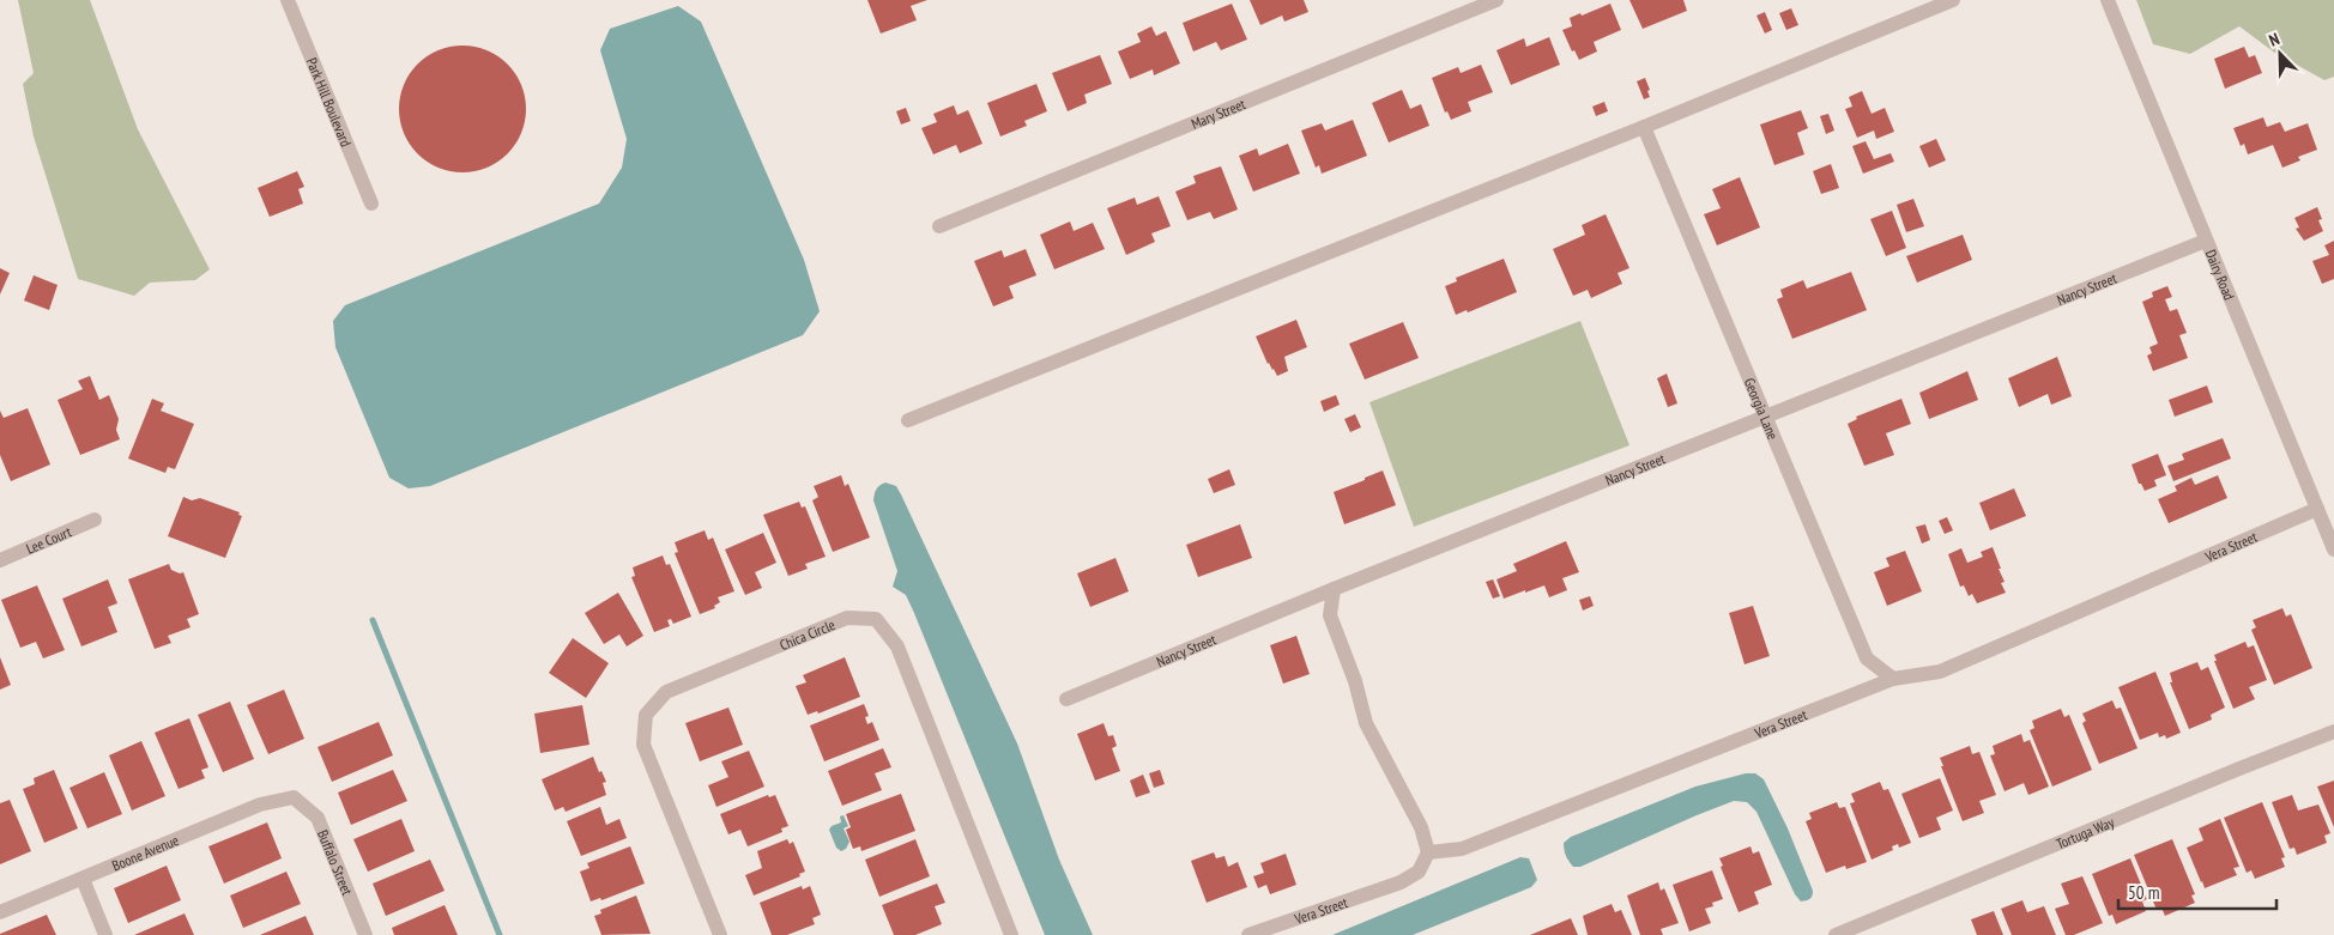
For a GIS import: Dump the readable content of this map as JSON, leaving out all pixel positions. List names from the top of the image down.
{
  "streets": {
    "street": [
      "Park Hill Boulevard",
      "Mary Street",
      "Dairy Road",
      "Nancy Street",
      "Georgia Lane",
      "Lee Court",
      "Vera Street",
      "Chica Circle",
      "Tortuga Way",
      "Boone Avenue",
      "Buffalo Street"
    ]
  },
  "crossings": [
    ["Dairy Road", "Nancy Street"],
    ["Dairy Road", "Vera Street"],
    ["Nancy Street", "Georgia Lane"],
    ["Georgia Lane", "Vera Street"],
    ["Boone Avenue", "Buffalo Street"]
  ],
  "scale_bar": "50 m",
  "north": "top left"
}
